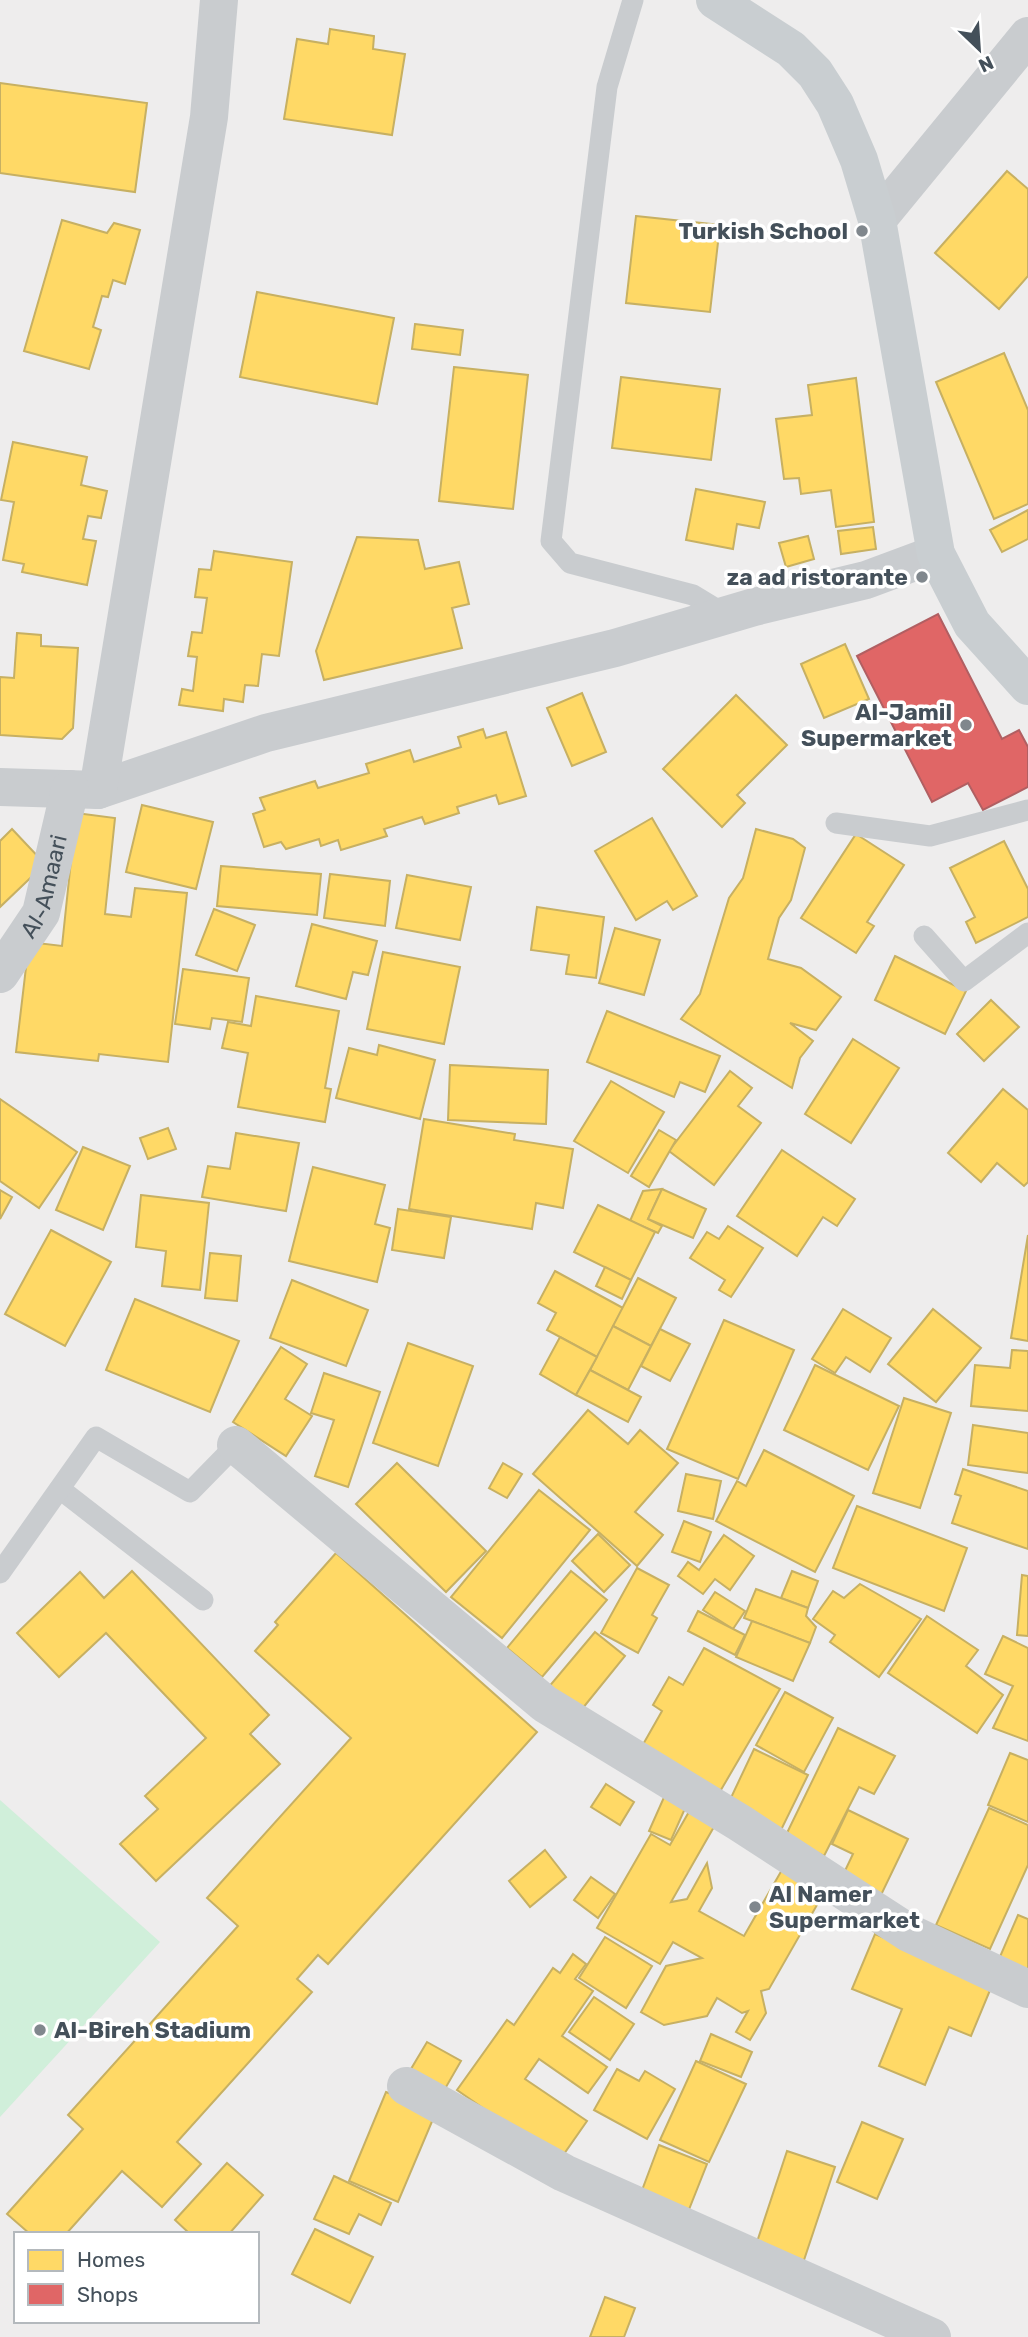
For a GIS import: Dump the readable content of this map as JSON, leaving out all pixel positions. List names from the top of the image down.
{
  "streets": {
    "street": ["Al-Amaari"]
  },
  "places": [
    "Turkish School",
    "za ad ristorante",
    "Al-Jamil Supermarket",
    "Al Namer Supermarket",
    "Al-Bireh Stadium"
  ],
  "legend": ["Homes", "Shops"],
  "north": "bottom right"
}
